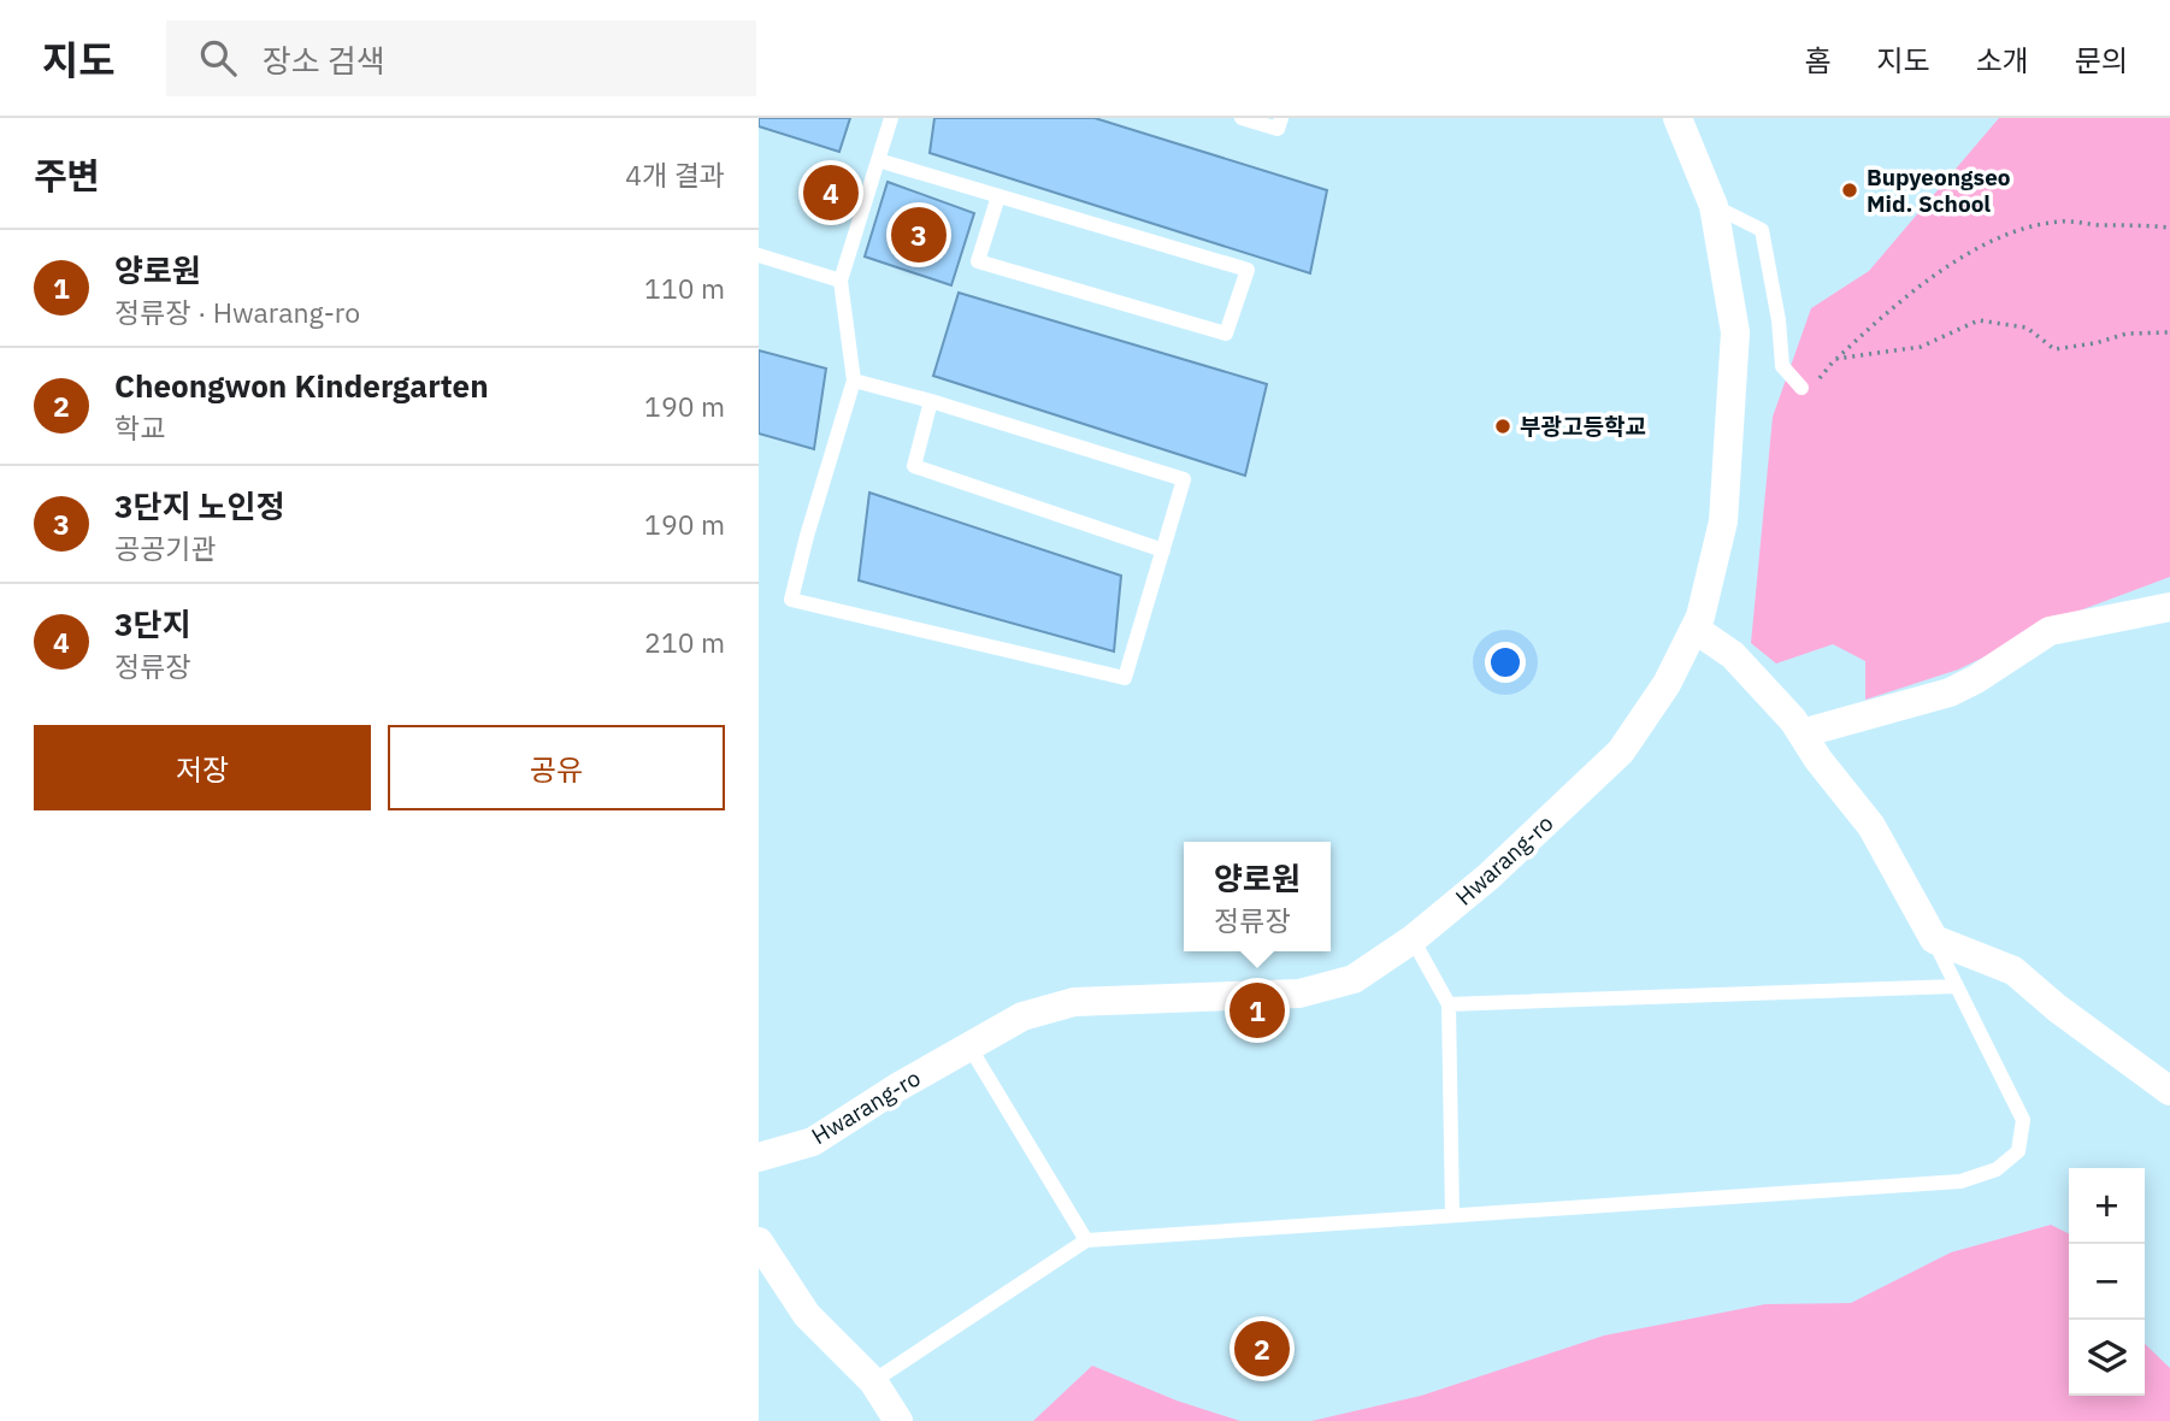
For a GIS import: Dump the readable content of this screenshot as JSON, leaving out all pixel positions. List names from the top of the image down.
{
  "streets": {
    "street": ["Hwarang-ro"]
  },
  "places": ["Bupyeongseo Mid. School", "부광고등학교"],
  "page": {
    "header": "지도",
    "search": "장소 검색",
    "nav": [
      "홈",
      "지도",
      "소개",
      "문의"
    ],
    "heading": ["주변", "4개 결과"],
    "pins": [
      "4",
      "3",
      "1",
      "2"
    ],
    "list": [
      {
        "mark": "1",
        "name": "양로원",
        "note": "정류장 · Hwarang-ro",
        "value": "110 m"
      },
      {
        "mark": "2",
        "name": "Cheongwon Kindergarten",
        "note": "학교",
        "value": "190 m"
      },
      {
        "mark": "3",
        "name": "3단지 노인정",
        "note": "공공기관",
        "value": "190 m"
      },
      {
        "mark": "4",
        "name": "3단지",
        "note": "정류장",
        "value": "210 m"
      }
    ],
    "buttons": ["저장", "공유"],
    "popup": ["양로원", "정류장"],
    "map_buttons": ["+", "−"]
  }
}
